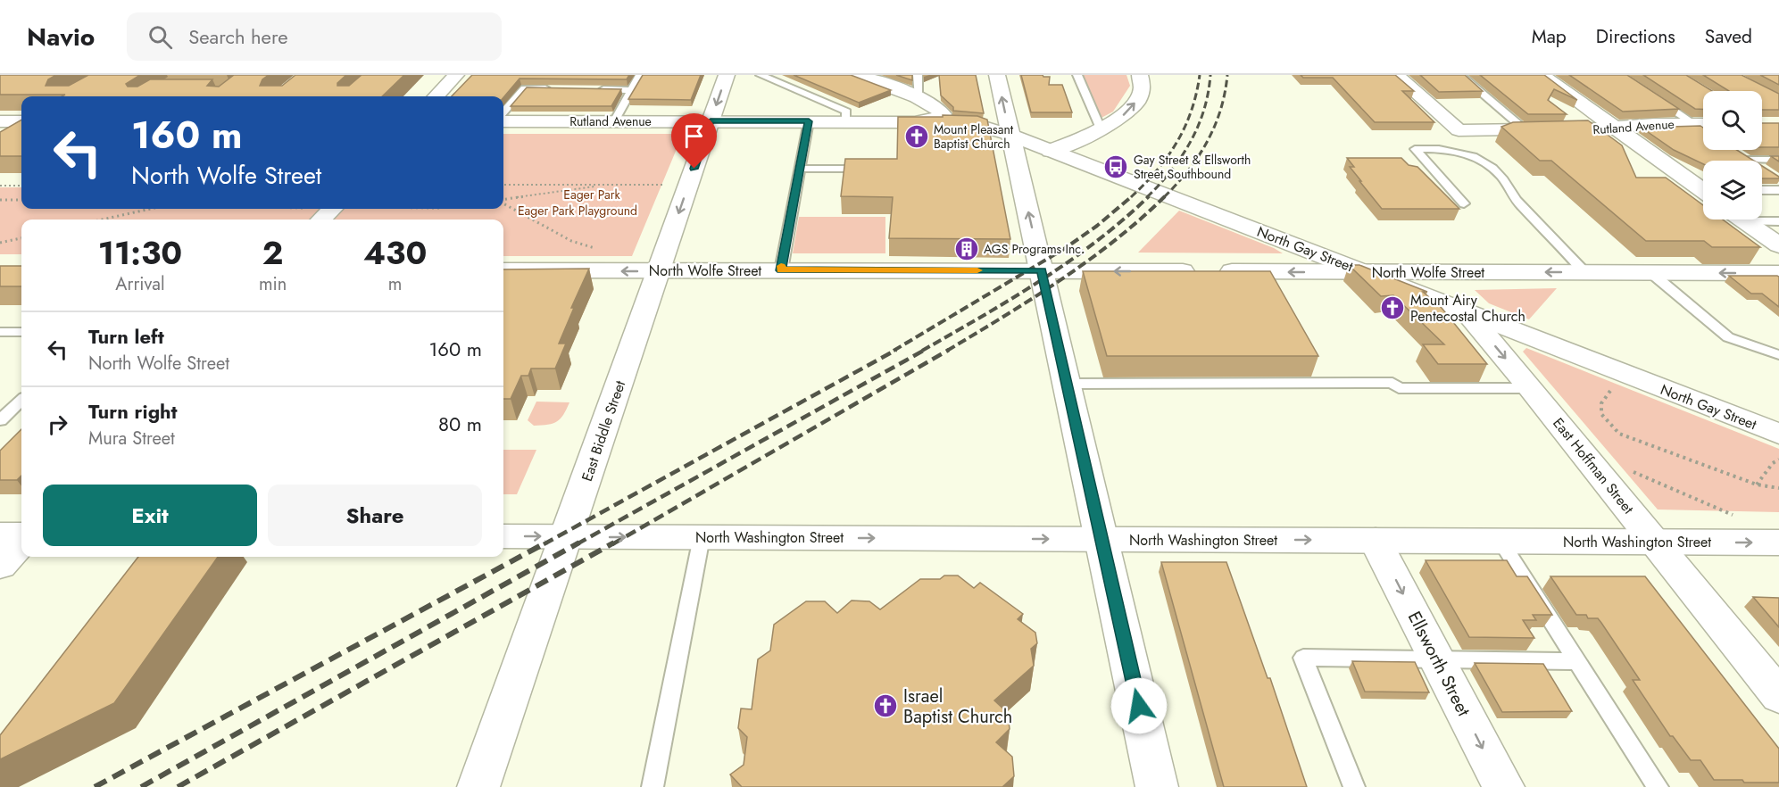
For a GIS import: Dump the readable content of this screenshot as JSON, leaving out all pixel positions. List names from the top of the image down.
{
  "streets": {
    "street": [
      "Rutland Avenue",
      "North Gay Street",
      "North Wolfe Street",
      "East Biddle Street",
      "East Hoffman Street",
      "North Washington Street",
      "Ellsworth Street"
    ]
  },
  "crossings": [
    ["Rutland Avenue", "North Gay Street"],
    ["Rutland Avenue", "East Biddle Street"],
    ["North Gay Street", "North Wolfe Street"],
    ["North Gay Street", "East Hoffman Street"],
    ["North Wolfe Street", "East Biddle Street"],
    ["East Biddle Street", "North Washington Street"],
    ["East Hoffman Street", "North Washington Street"],
    ["North Washington Street", "Ellsworth Street"]
  ],
  "one_way": ["North Wolfe Street", "North Washington Street", "Ellsworth Street"],
  "parks": ["Eager Park", "Eager Park Playground"],
  "places": {
    "church": ["Mount Pleasant Baptist Church", "Mount Airy Pentecostal Church", "Israel Baptist Church"],
    "bus stop": ["Gay Street & Ellsworth Street Southbound"],
    "building": ["AGS Programs Inc."]
  },
  "page": {
    "header": "Navio",
    "search": "Search here",
    "nav": ["Map", "Directions", "Saved"],
    "turn": ["160 m", "North Wolfe Street"],
    "eta": [
      "11:30",
      "Arrival",
      "2",
      "min",
      "430",
      "m"
    ],
    "list": [
      {
        "name": "Turn left",
        "note": "North Wolfe Street",
        "value": "160 m"
      },
      {
        "name": "Turn right",
        "note": "Mura Street",
        "value": "80 m"
      }
    ],
    "buttons": ["Exit", "Share"]
  }
}
